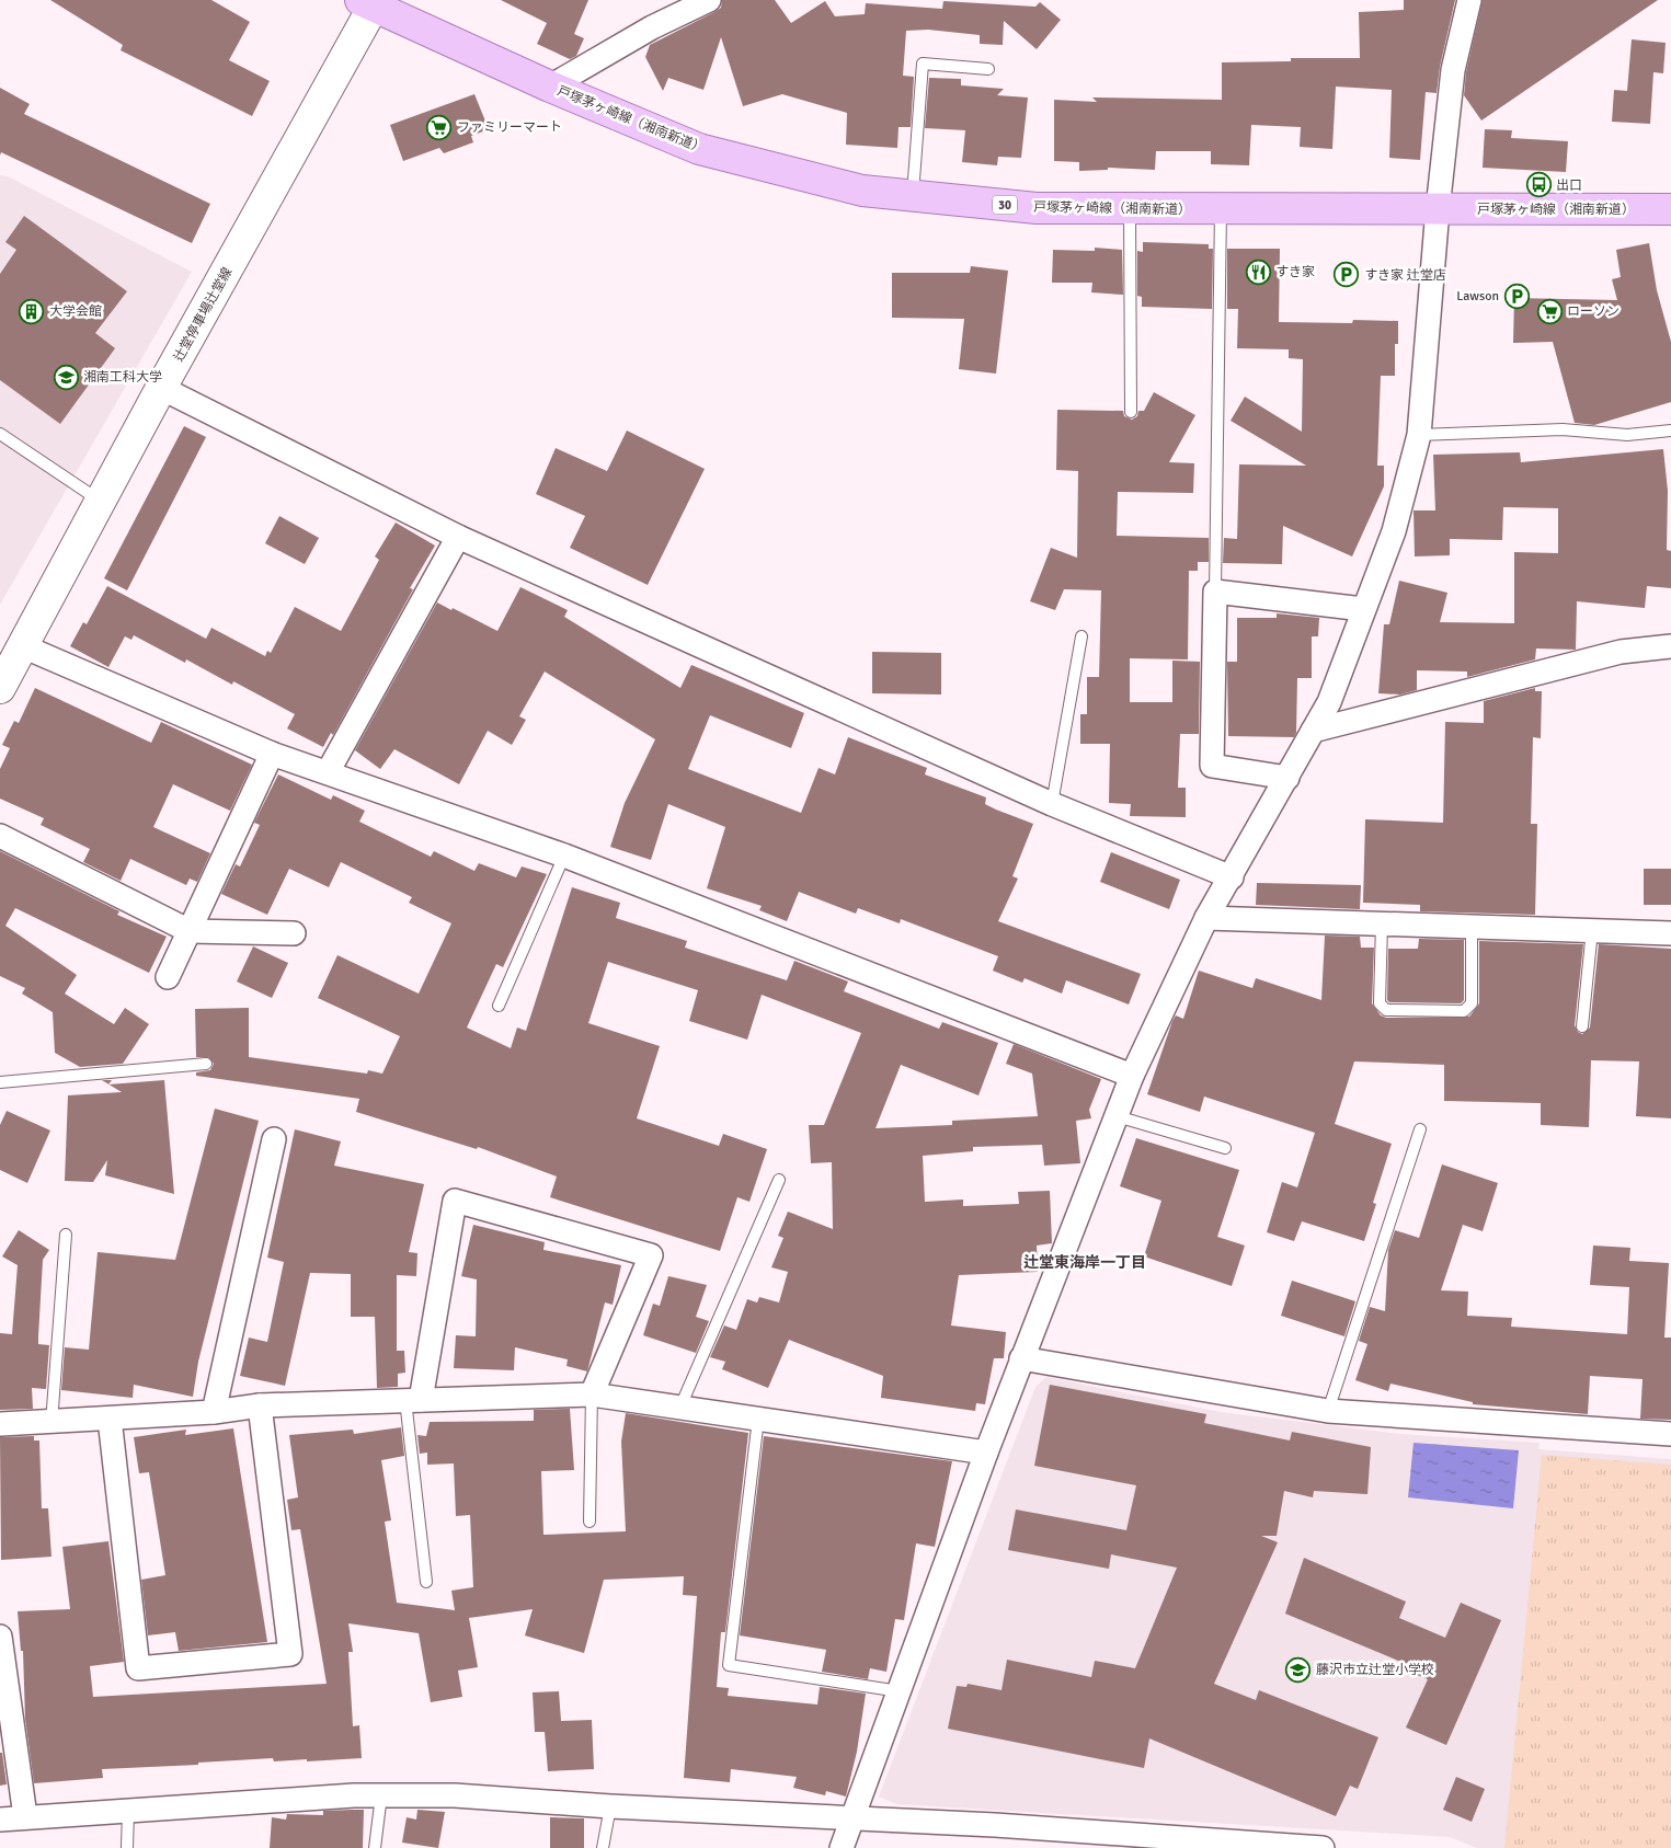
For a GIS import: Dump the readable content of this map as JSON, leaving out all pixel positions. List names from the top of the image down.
{
  "streets": {
    "main road": ["戸塚茅ヶ崎線（湘南新道）", "30", "辻堂停車場辻堂線"]
  },
  "crossings": [
    ["戸塚茅ヶ崎線（湘南新道）", "辻堂停車場辻堂線"]
  ],
  "districts": ["辻堂東海岸一丁目"],
  "places": {
    "supermarket": ["ファミリーマート", "ローソン"],
    "bus stop": ["出口"],
    "restaurant": ["すき家"],
    "parking": ["すき家 辻堂店", "Lawson"],
    "building": ["大学会館"],
    "school or university": ["湘南工科大学", "藤沢市立辻堂小学校"]
  }
}
